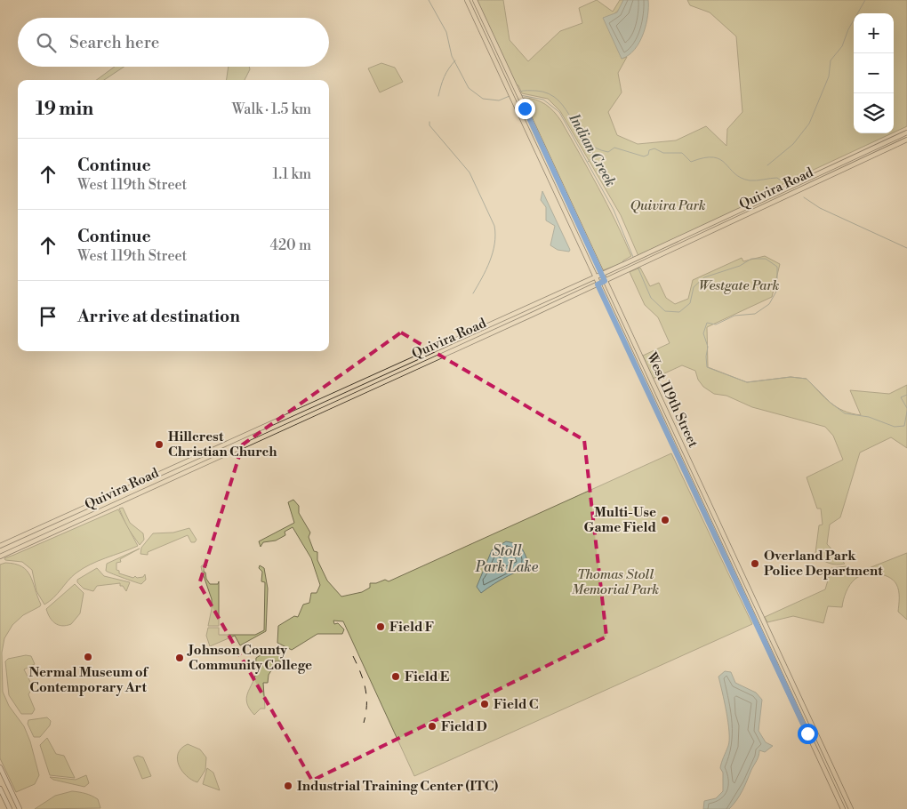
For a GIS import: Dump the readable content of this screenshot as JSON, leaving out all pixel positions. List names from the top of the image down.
{
  "streets": {
    "main road": ["Quivira Road", "West 119th Street"]
  },
  "crossings": [
    ["Quivira Road", "West 119th Street"]
  ],
  "water": ["Indian Creek", "Stoll Park Lake"],
  "parks": ["Quivira Park", "Westgate Park", "Thomas Stoll Memorial Park"],
  "places": [
    "Hillcrest Christian Church",
    "Multi-Use Game Field",
    "Overland Park Police Department",
    "Field F",
    "Nermal Museum of Contemporary Art",
    "Johnson County Community College",
    "Field E",
    "Field C",
    "Field D",
    "Industrial Training Center (ITC)"
  ],
  "page": {
    "map_buttons": ["+", "−"],
    "search": "Search here",
    "heading": ["19 min", "Walk · 1.5 km"],
    "list": [
      ["Continue", "West 119th Street", "1.1 km"],
      ["Continue", "West 119th Street", "420 m"],
      "Arrive at destination"
    ]
  }
}
